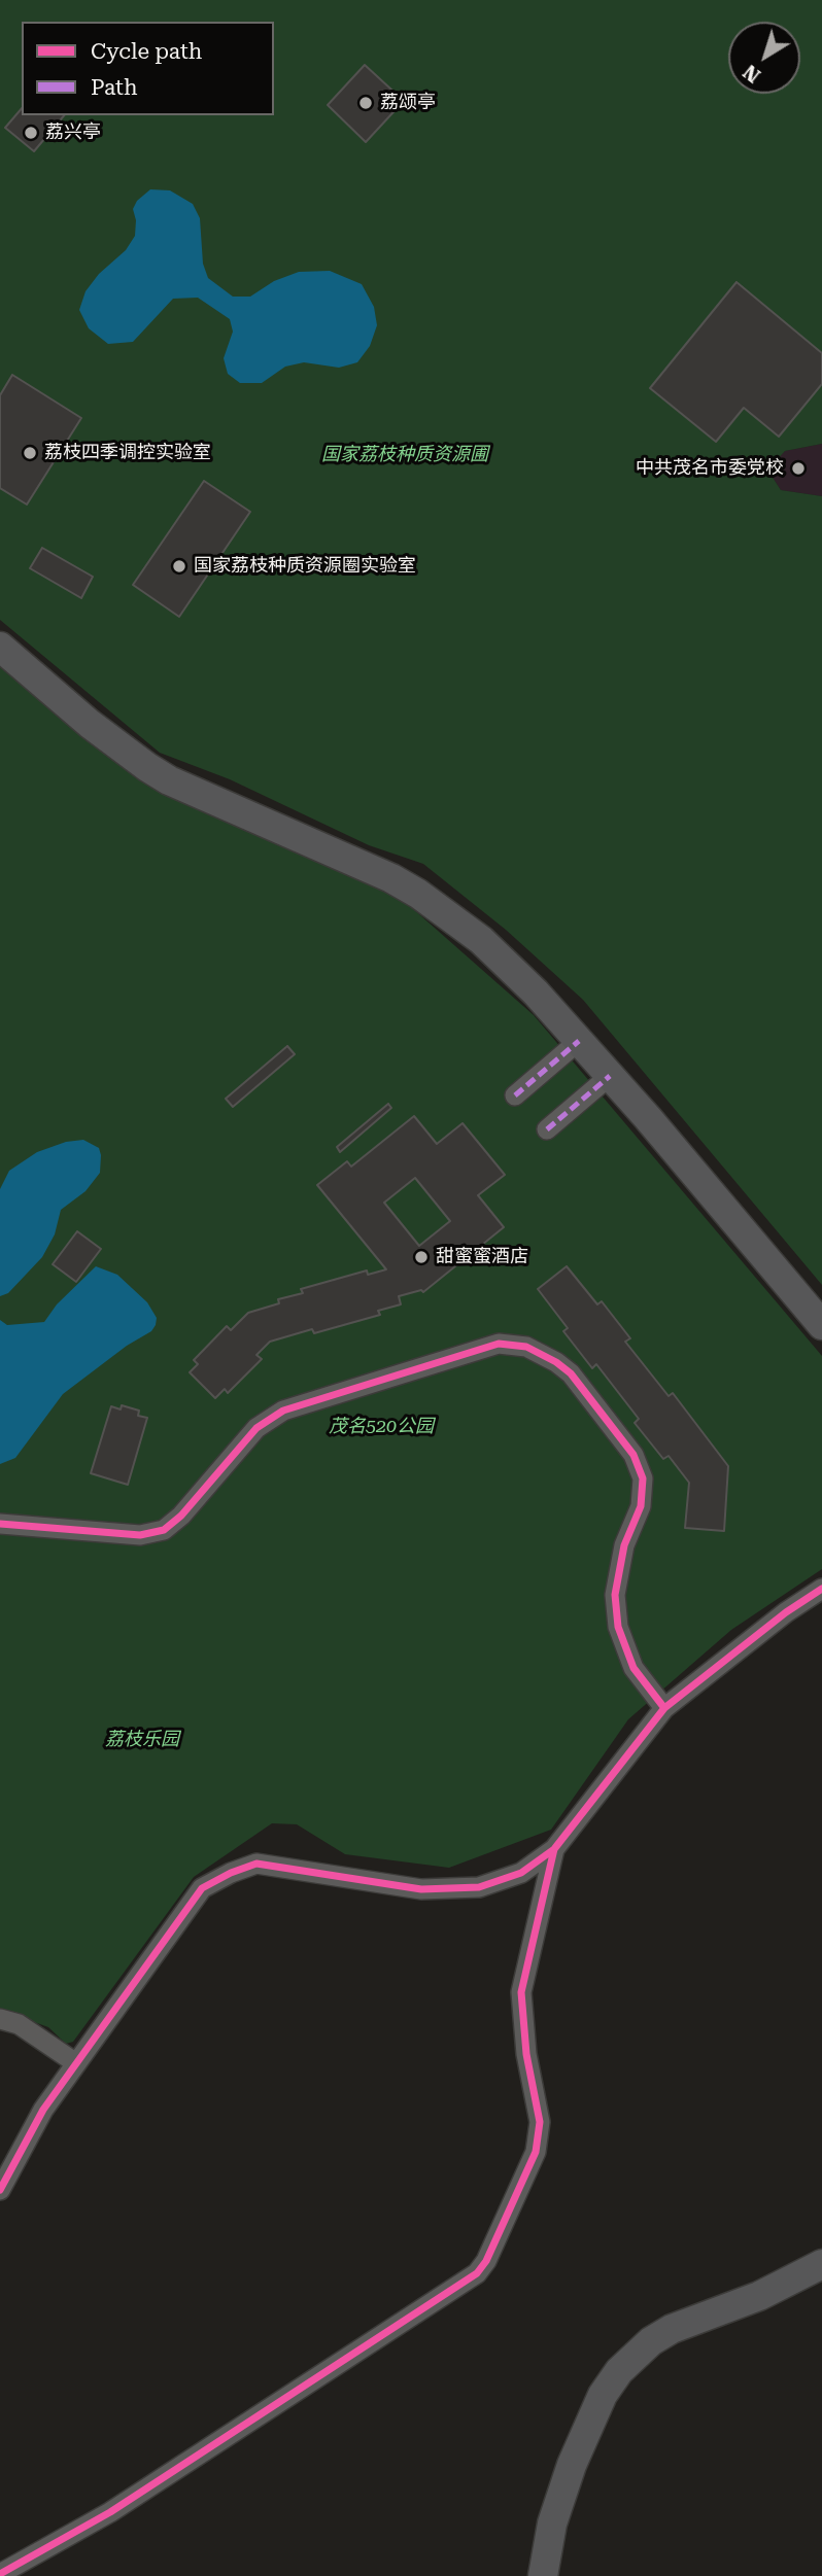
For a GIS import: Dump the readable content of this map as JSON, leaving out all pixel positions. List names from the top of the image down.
{
  "parks": ["国家荔枝种质资源圃", "茂名520公园", "荔枝乐园"],
  "places": [
    "荔颂亭",
    "荔兴亭",
    "荔枝四季调控实验室",
    "中共茂名市委党校",
    "国家荔枝种质资源圈实验室",
    "甜蜜蜜酒店"
  ],
  "legend": ["Cycle path", "Path"],
  "north": "bottom left"
}
